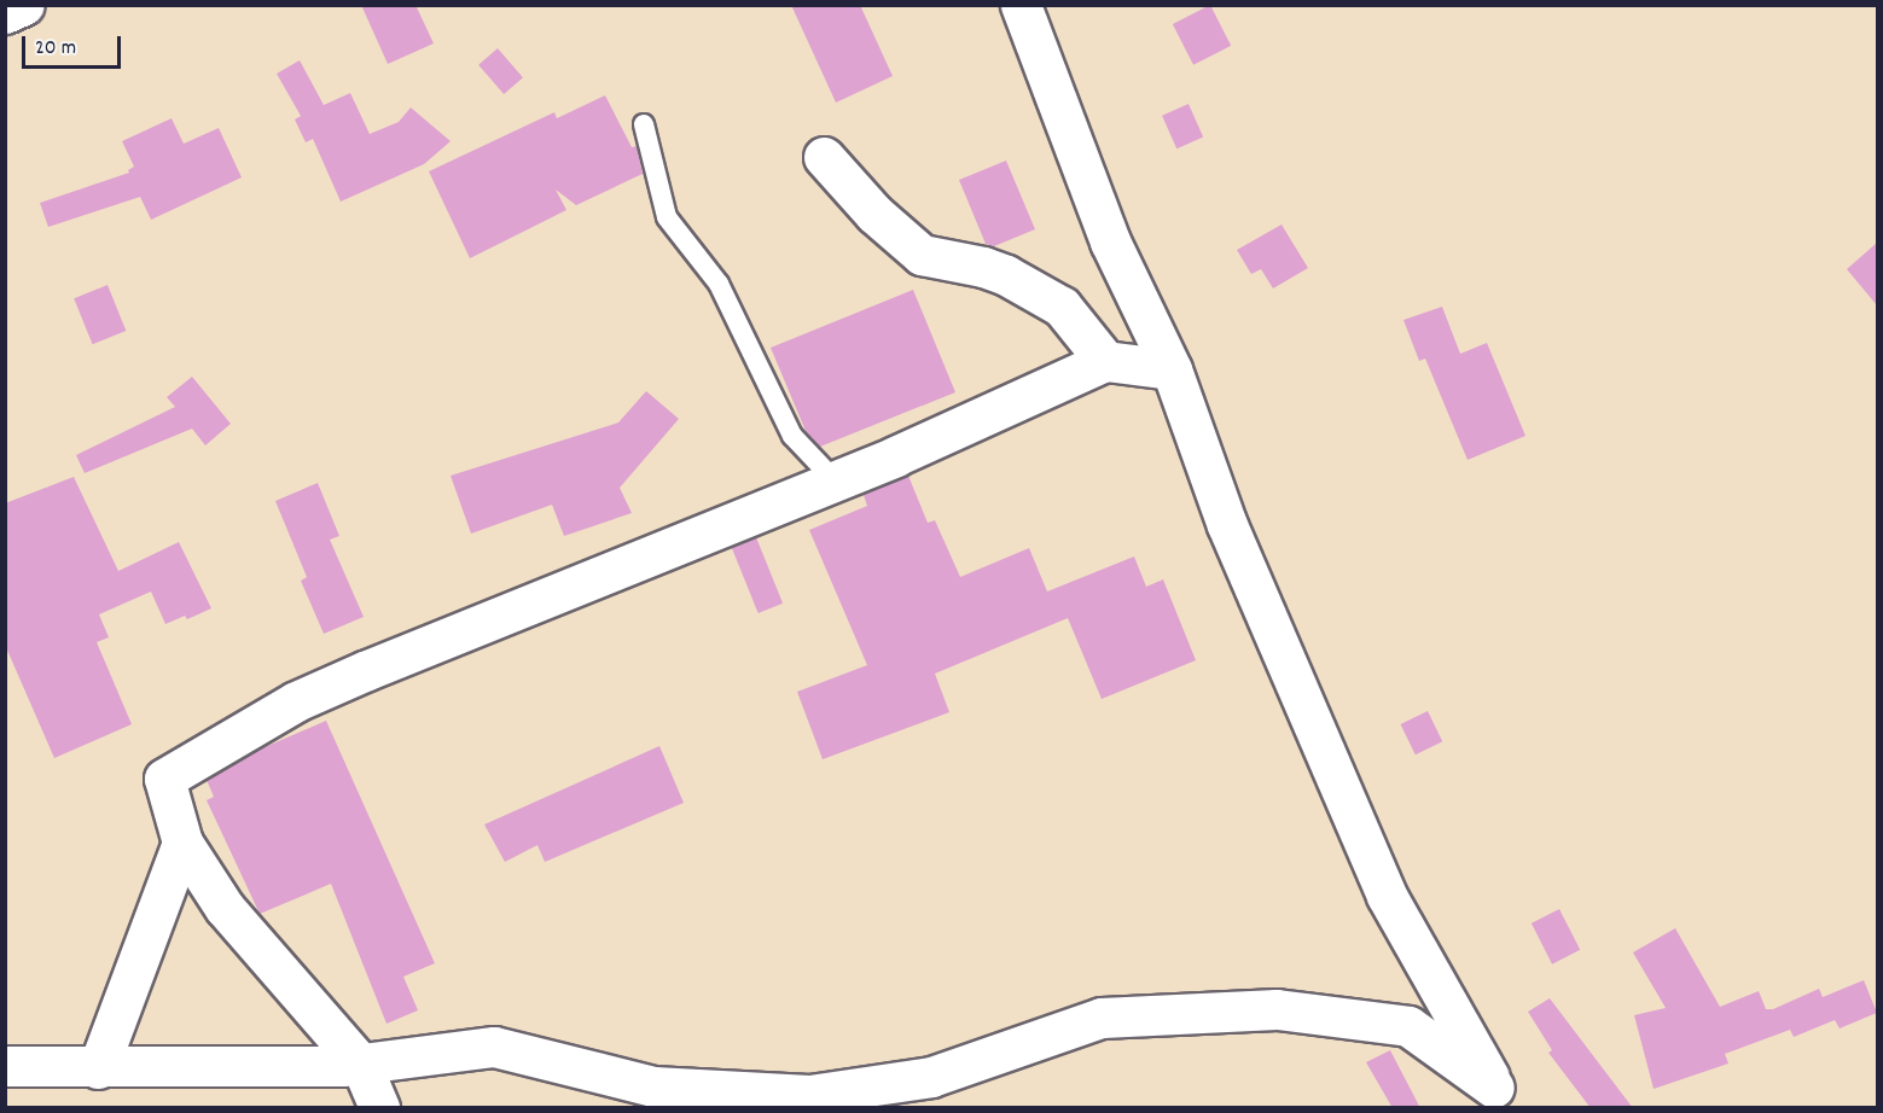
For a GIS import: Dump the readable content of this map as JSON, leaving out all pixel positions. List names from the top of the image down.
{
  "scale_bar": "20 m"
}
